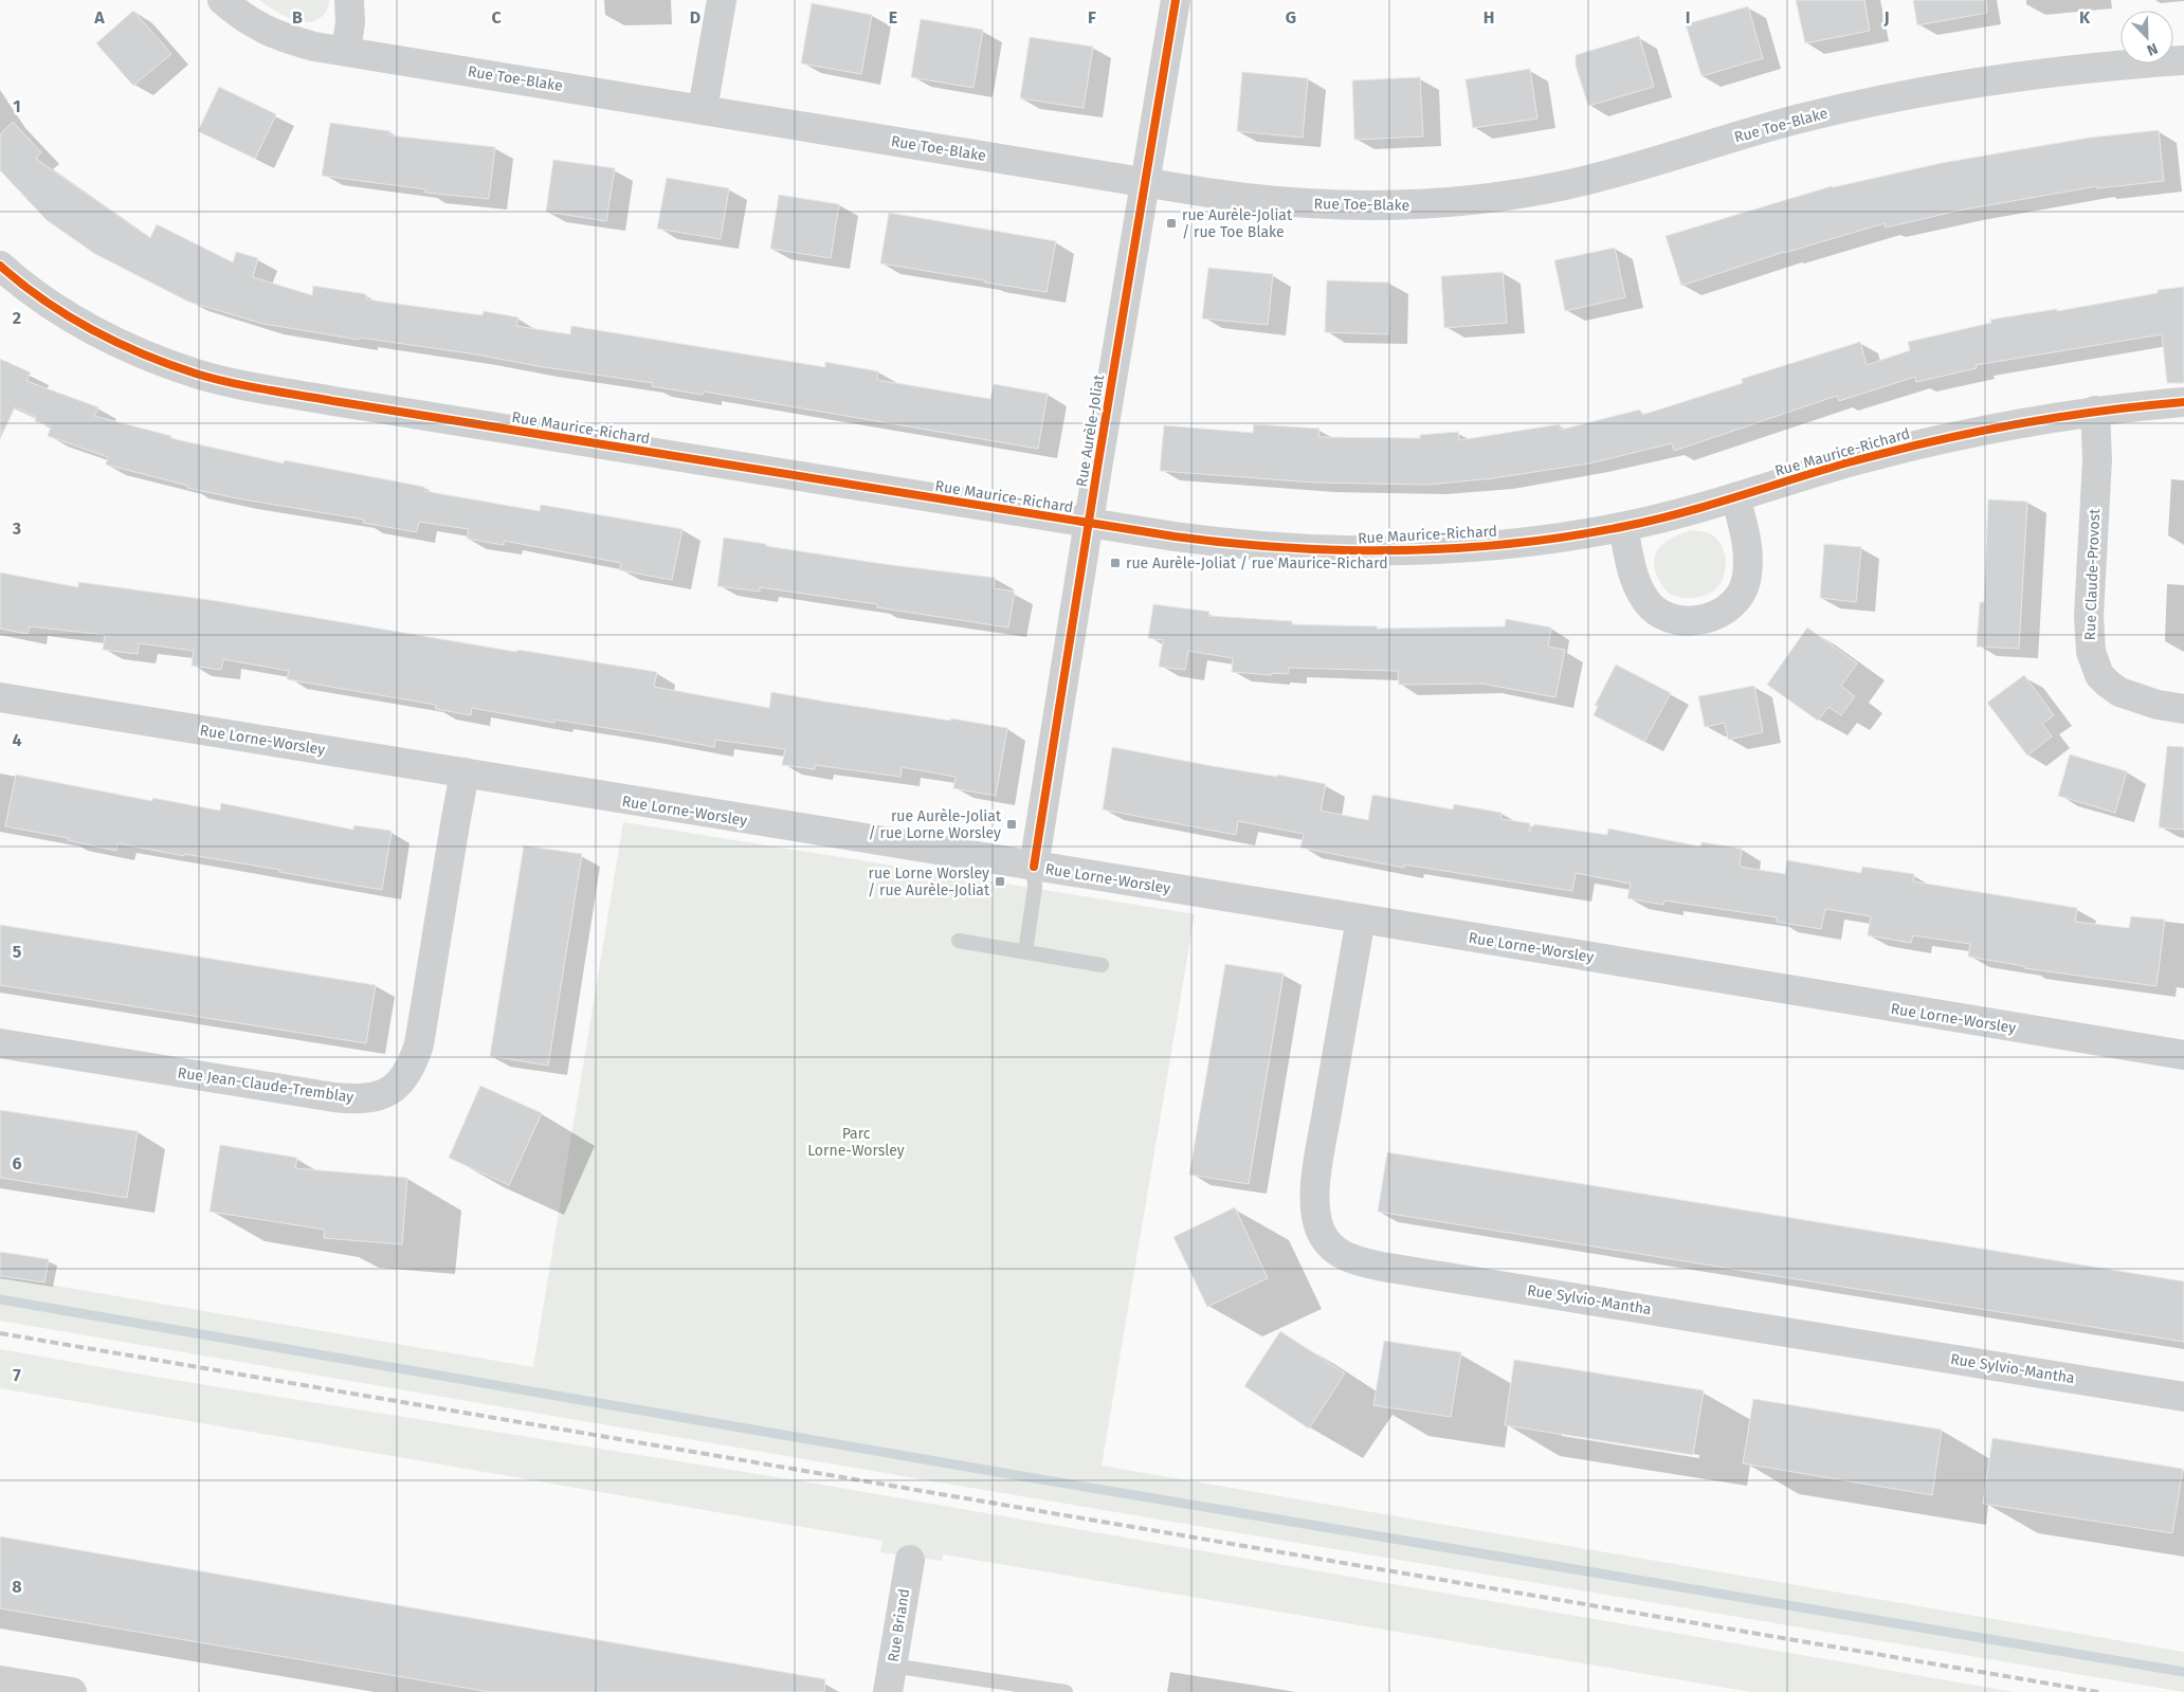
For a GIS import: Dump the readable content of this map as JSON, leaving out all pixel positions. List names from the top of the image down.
{
  "streets": {
    "street": [
      "Rue Toe-Blake",
      "Rue Maurice-Richard",
      "Rue Aurèle-Joliat",
      "Rue Claude-Provost",
      "Rue Lorne-Worsley",
      "Rue Jean-Claude-Tremblay",
      "Rue Sylvio-Mantha",
      "Rue Briand"
    ]
  },
  "crossings": [
    ["Rue Toe-Blake", "Rue Aurèle-Joliat"],
    ["Rue Maurice-Richard", "Rue Aurèle-Joliat"],
    ["Rue Maurice-Richard", "Rue Claude-Provost"],
    ["Rue Aurèle-Joliat", "Rue Lorne-Worsley"],
    ["Rue Lorne-Worsley", "Rue Jean-Claude-Tremblay"],
    ["Rue Lorne-Worsley", "Rue Sylvio-Mantha"]
  ],
  "parks": ["Parc Lorne-Worsley"],
  "places": {
    "transit": [
      "rue Aurèle-Joliat / rue Toe Blake",
      "rue Aurèle-Joliat / rue Maurice-Richard",
      "rue Aurèle-Joliat / rue Lorne Worsley",
      "rue Lorne Worsley / rue Aurèle-Joliat"
    ]
  },
  "north": "bottom right",
  "grid": {
    "columns": [
      "A",
      "B",
      "C",
      "D",
      "E",
      "F",
      "G",
      "H",
      "I",
      "J",
      "K"
    ],
    "rows": [
      "1",
      "2",
      "3",
      "4",
      "5",
      "6",
      "7",
      "8"
    ]
  }
}
